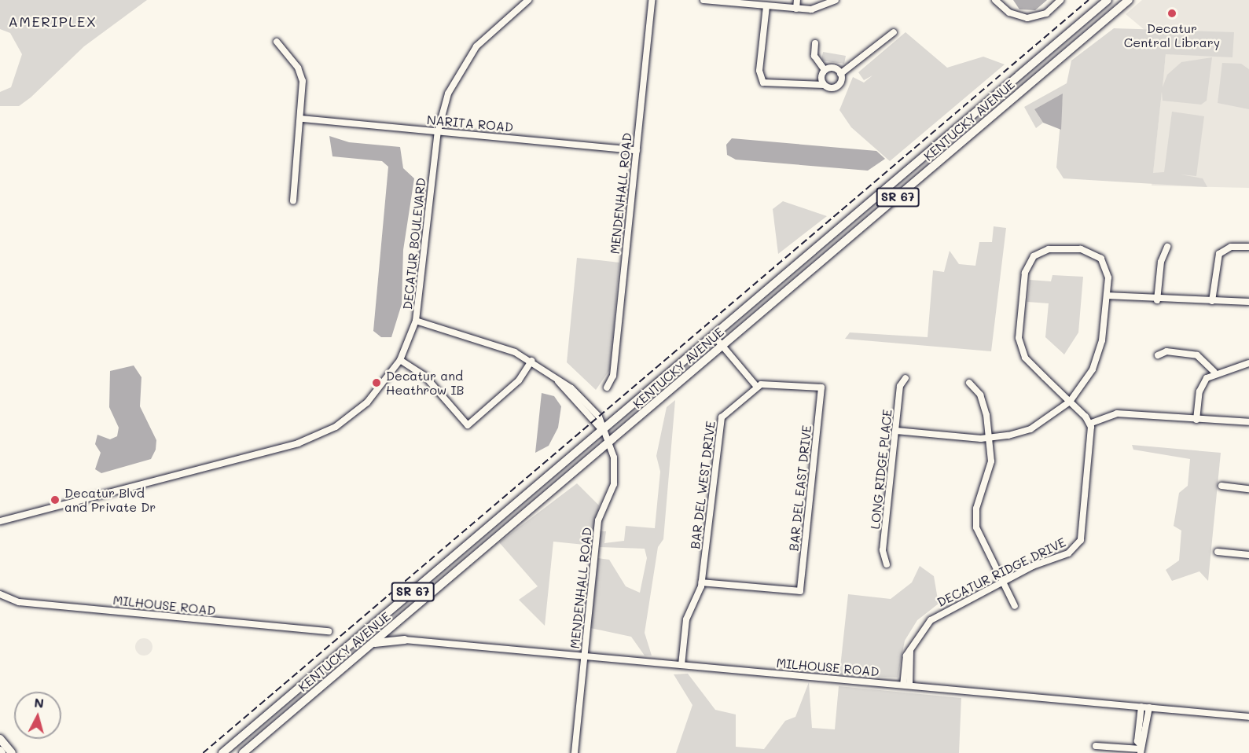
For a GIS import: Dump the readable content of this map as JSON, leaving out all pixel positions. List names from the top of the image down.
{
  "streets": {
    "main road": ["KENTUCKY AVENUE", "SR 67"],
    "street": [
      "NARITA ROAD",
      "MENDENHALL ROAD",
      "DECATUR BOULEVARD",
      "LONG RIDGE PLACE",
      "BAR DEL WEST DRIVE",
      "BAR DEL EAST DRIVE",
      "DECATUR RIDGE DRIVE",
      "MILHOUSE ROAD"
    ]
  },
  "crossings": [
    ["KENTUCKY AVENUE", "MENDENHALL ROAD"],
    ["NARITA ROAD", "MENDENHALL ROAD"],
    ["NARITA ROAD", "DECATUR BOULEVARD"],
    ["MENDENHALL ROAD", "DECATUR BOULEVARD"],
    ["MENDENHALL ROAD", "MILHOUSE ROAD"],
    ["BAR DEL WEST DRIVE", "BAR DEL EAST DRIVE"],
    ["BAR DEL WEST DRIVE", "MILHOUSE ROAD"],
    ["DECATUR RIDGE DRIVE", "MILHOUSE ROAD"]
  ],
  "districts": ["AMERIPLEX"],
  "places": ["Decatur Central Library", "Decatur and Heathrow IB", "Decatur Blvd and Private Dr"],
  "north": "top"
}
